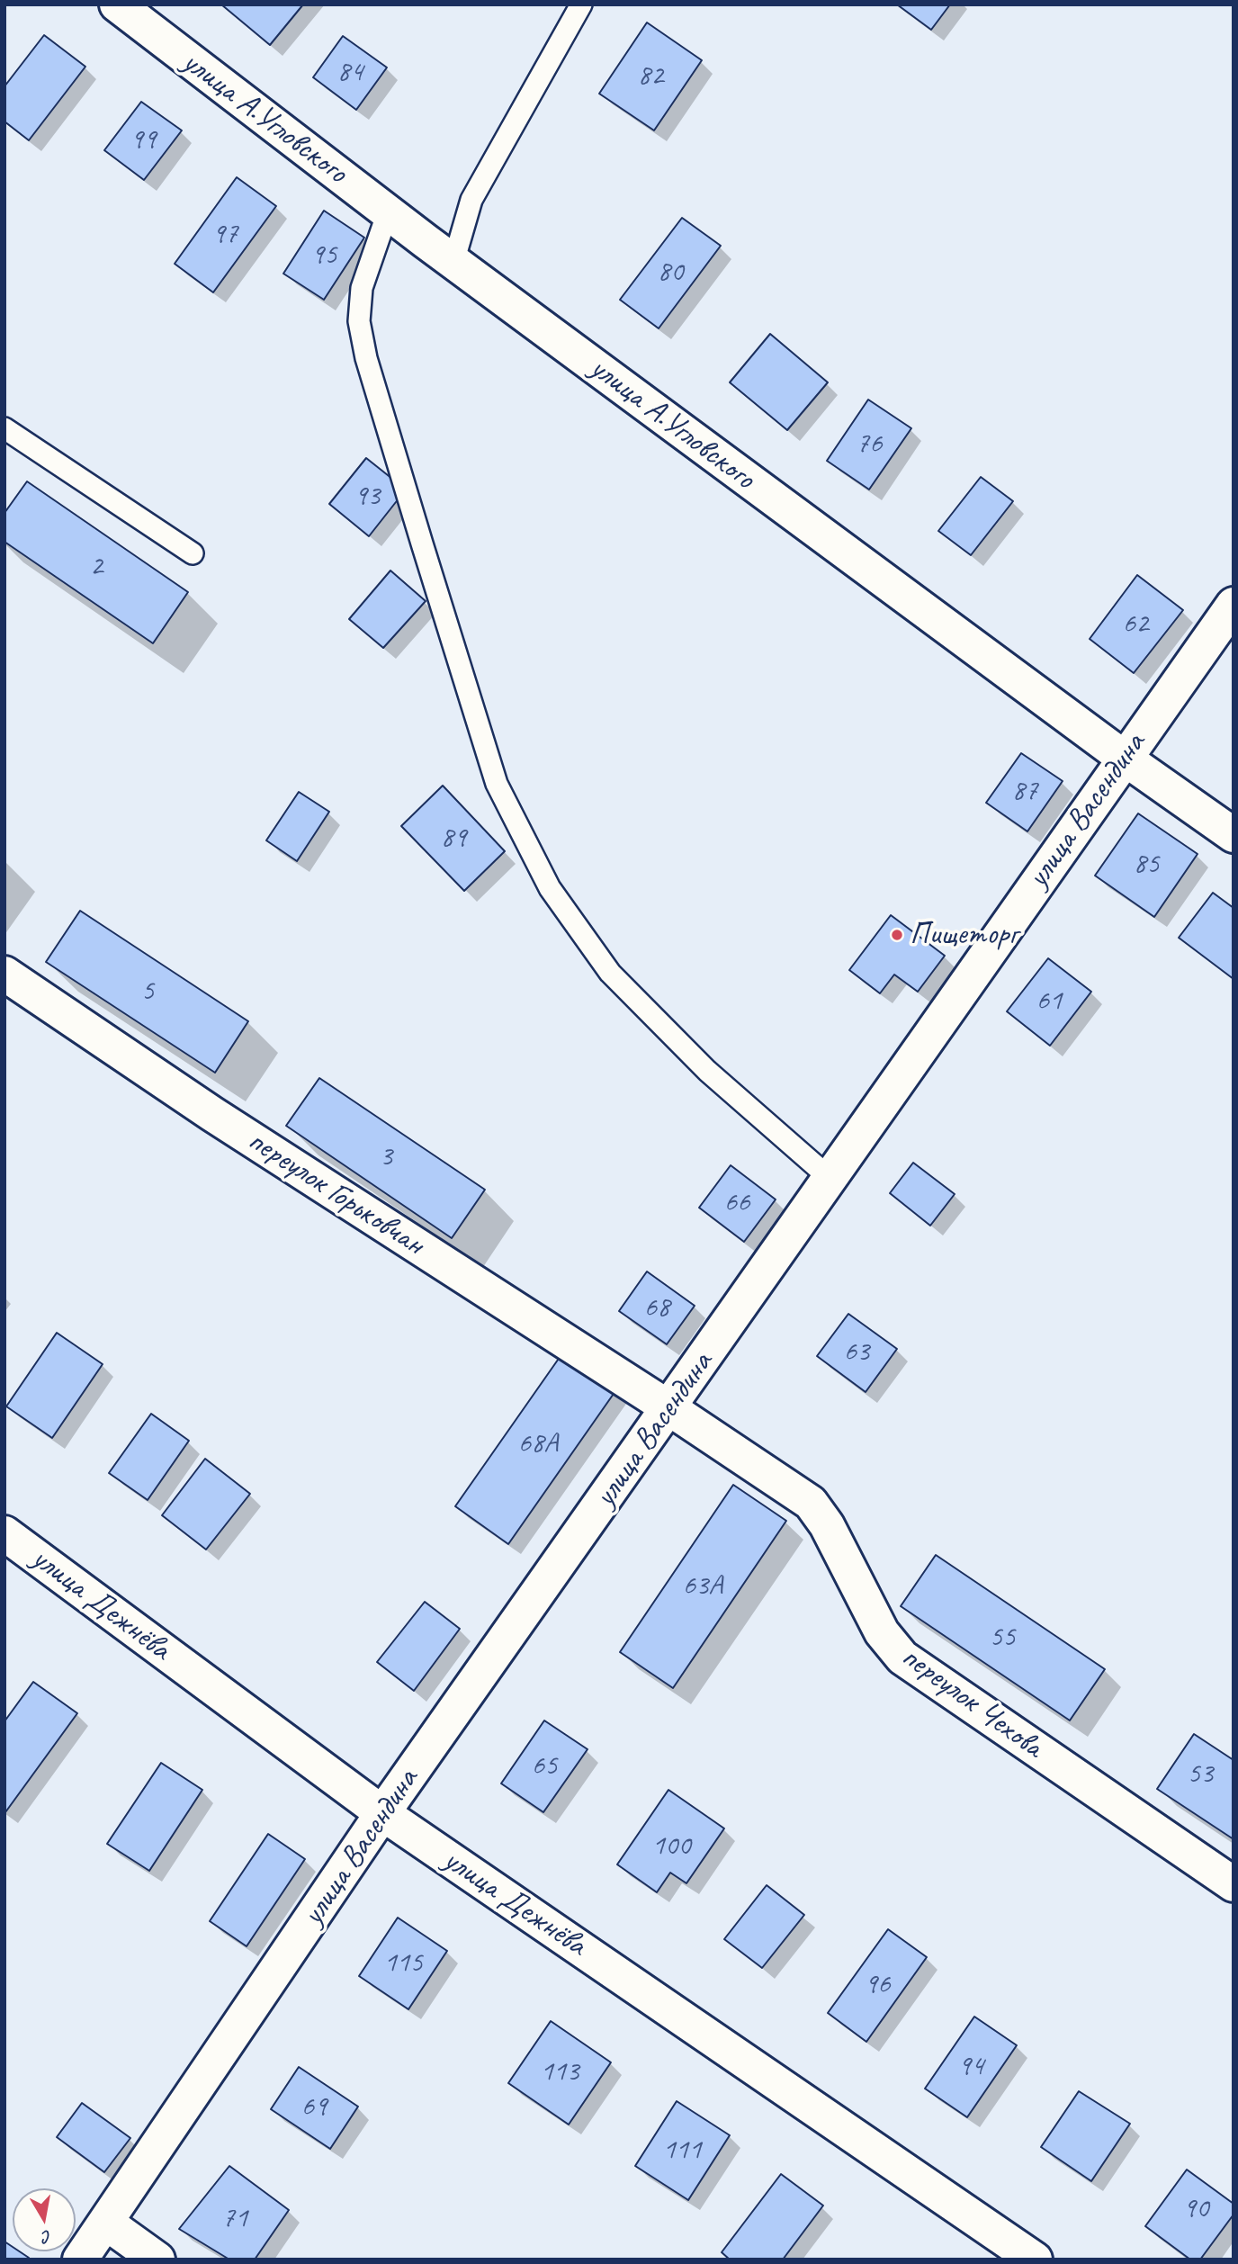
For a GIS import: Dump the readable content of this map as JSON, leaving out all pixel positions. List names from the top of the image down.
{
  "streets": {
    "street": [
      "улица А.Угловского",
      "улица Васендина",
      "переулок Горьковчан",
      "улица Дежнёва",
      "переулок Чехова"
    ]
  },
  "crossings": [
    ["улица А.Угловского", "улица Васендина"],
    ["улица Васендина", "переулок Горьковчан"],
    ["улица Васендина", "улица Дежнёва"],
    ["улица Васендина", "переулок Чехова"],
    ["переулок Горьковчан", "переулок Чехова"]
  ],
  "places": ["Пищеторг"],
  "house_numbers": [
    "84",
    "82",
    "99",
    "97",
    "95",
    "80",
    "76",
    "93",
    "2",
    "62",
    "87",
    "89",
    "85",
    "5",
    "61",
    "3",
    "66",
    "68",
    "63",
    "68А",
    "63А",
    "55",
    "65",
    "53",
    "100",
    "115",
    "96",
    "94",
    "113",
    "69",
    "111",
    "90",
    "71"
  ],
  "north": "bottom"
}
